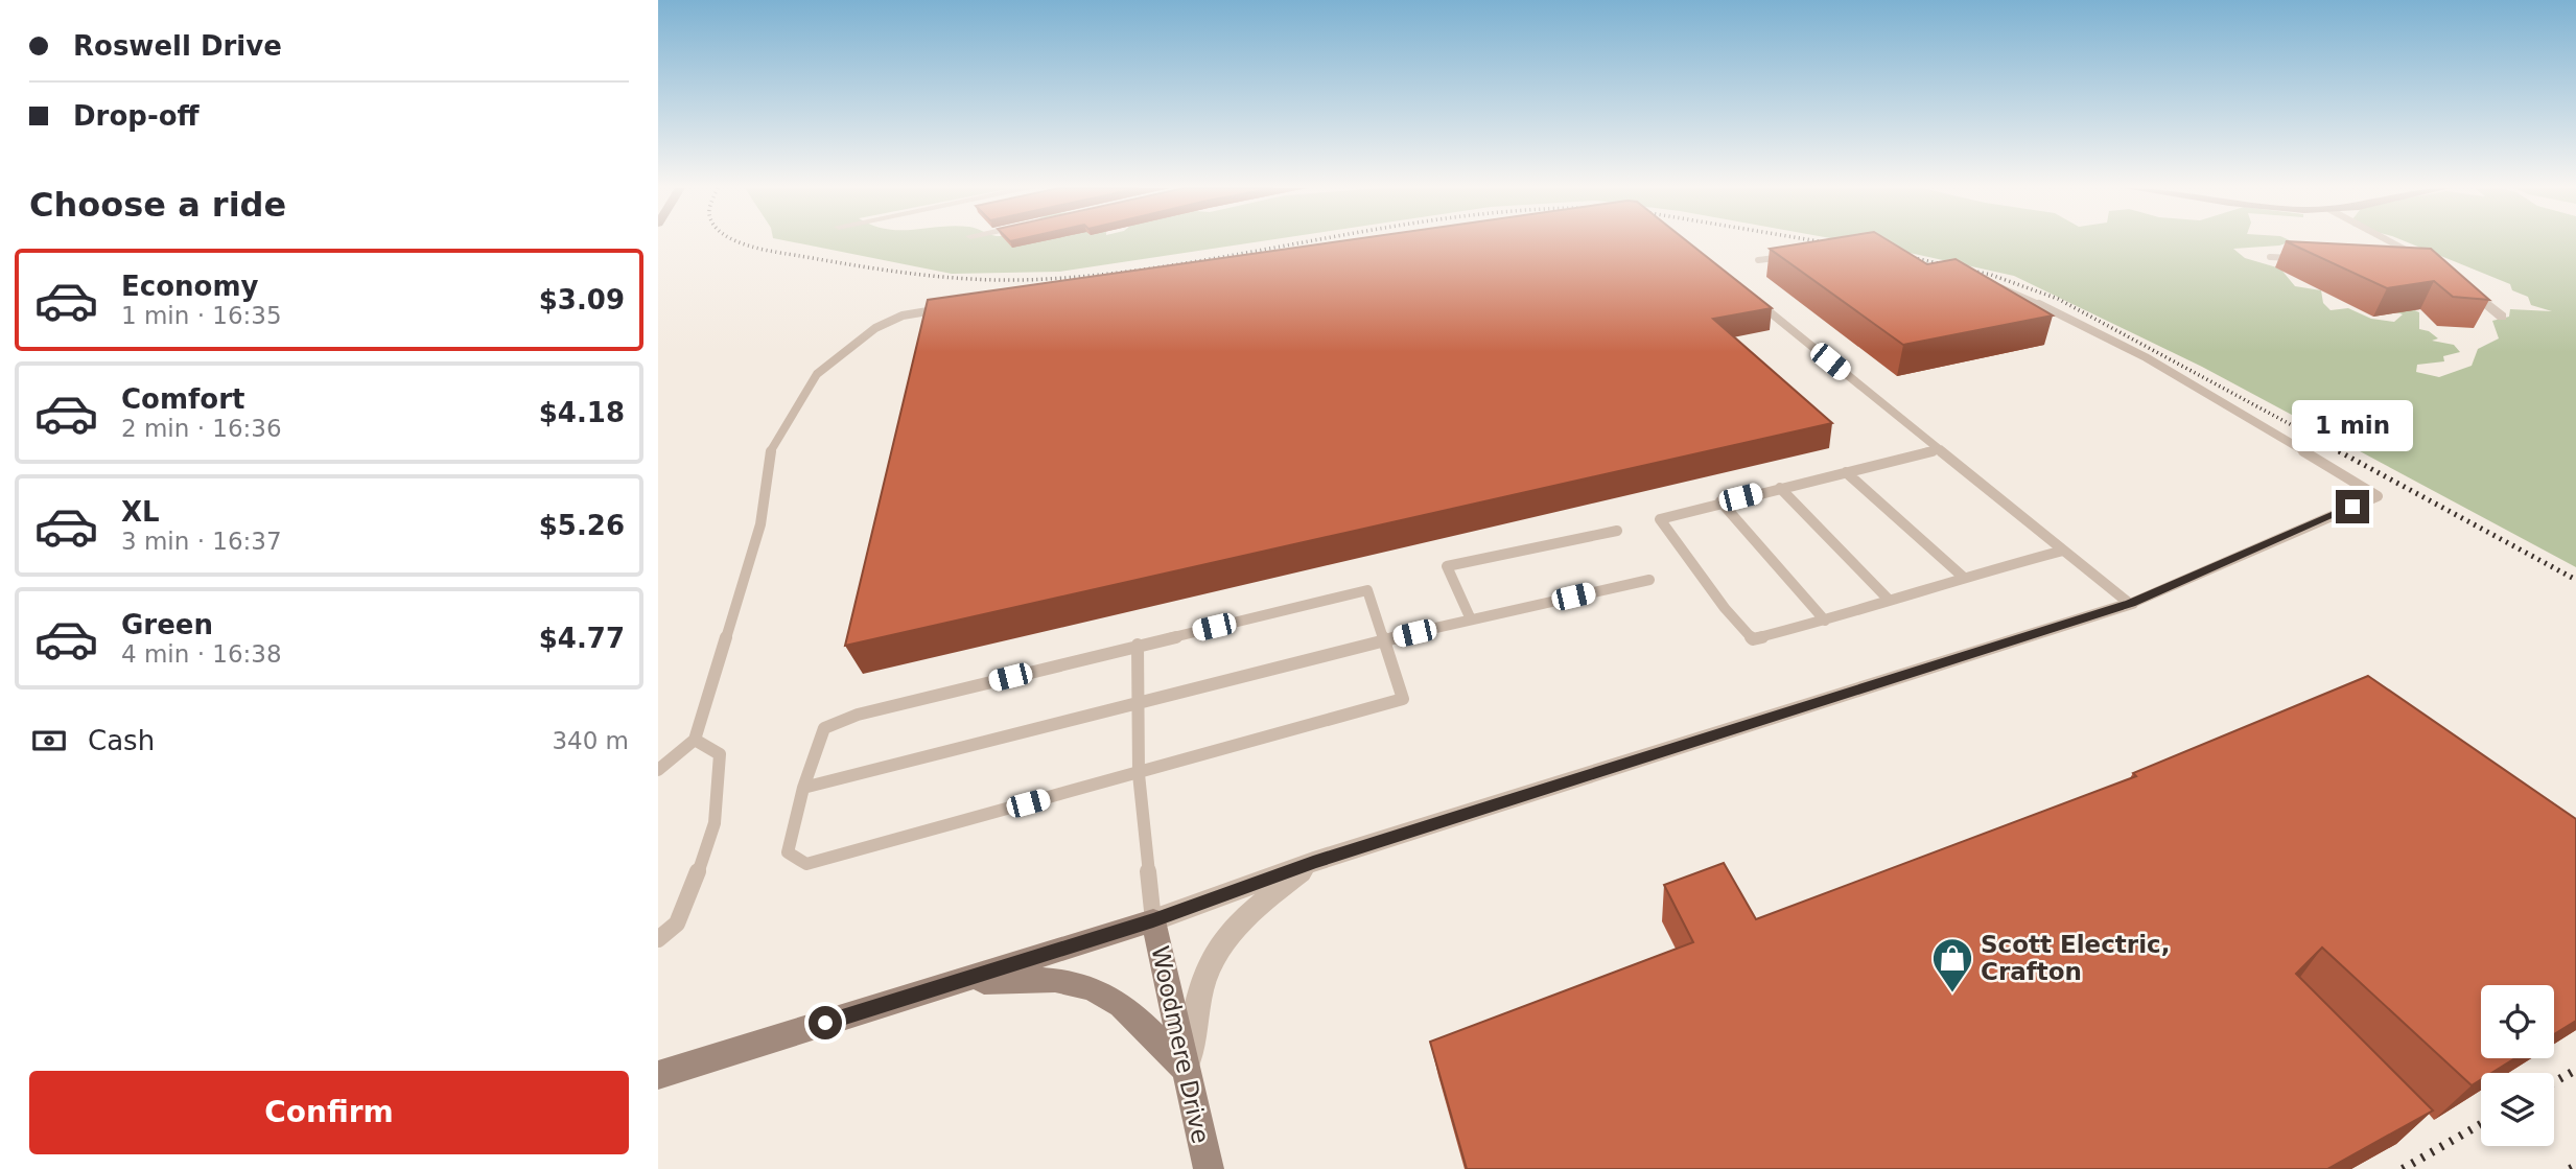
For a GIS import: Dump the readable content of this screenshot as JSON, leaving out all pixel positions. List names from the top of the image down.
{
  "streets": {
    "street": ["Woodmere Drive"]
  },
  "places": {
    "shop": ["Scott Electric, Crafton"]
  },
  "page": {
    "banner": ["Roswell Drive", "Drop-off"],
    "heading": "Choose a ride",
    "list": [
      {
        "name": "Economy",
        "note": "1 min · 16:35",
        "value": "$3.09"
      },
      {
        "name": "Comfort",
        "note": "2 min · 16:36",
        "value": "$4.18"
      },
      {
        "name": "XL",
        "note": "3 min · 16:37",
        "value": "$5.26"
      },
      {
        "name": "Green",
        "note": "4 min · 16:38",
        "value": "$4.77"
      }
    ],
    "bubble": "1 min",
    "pay": ["Cash", "340 m"],
    "buttons": "Confirm"
  }
}
